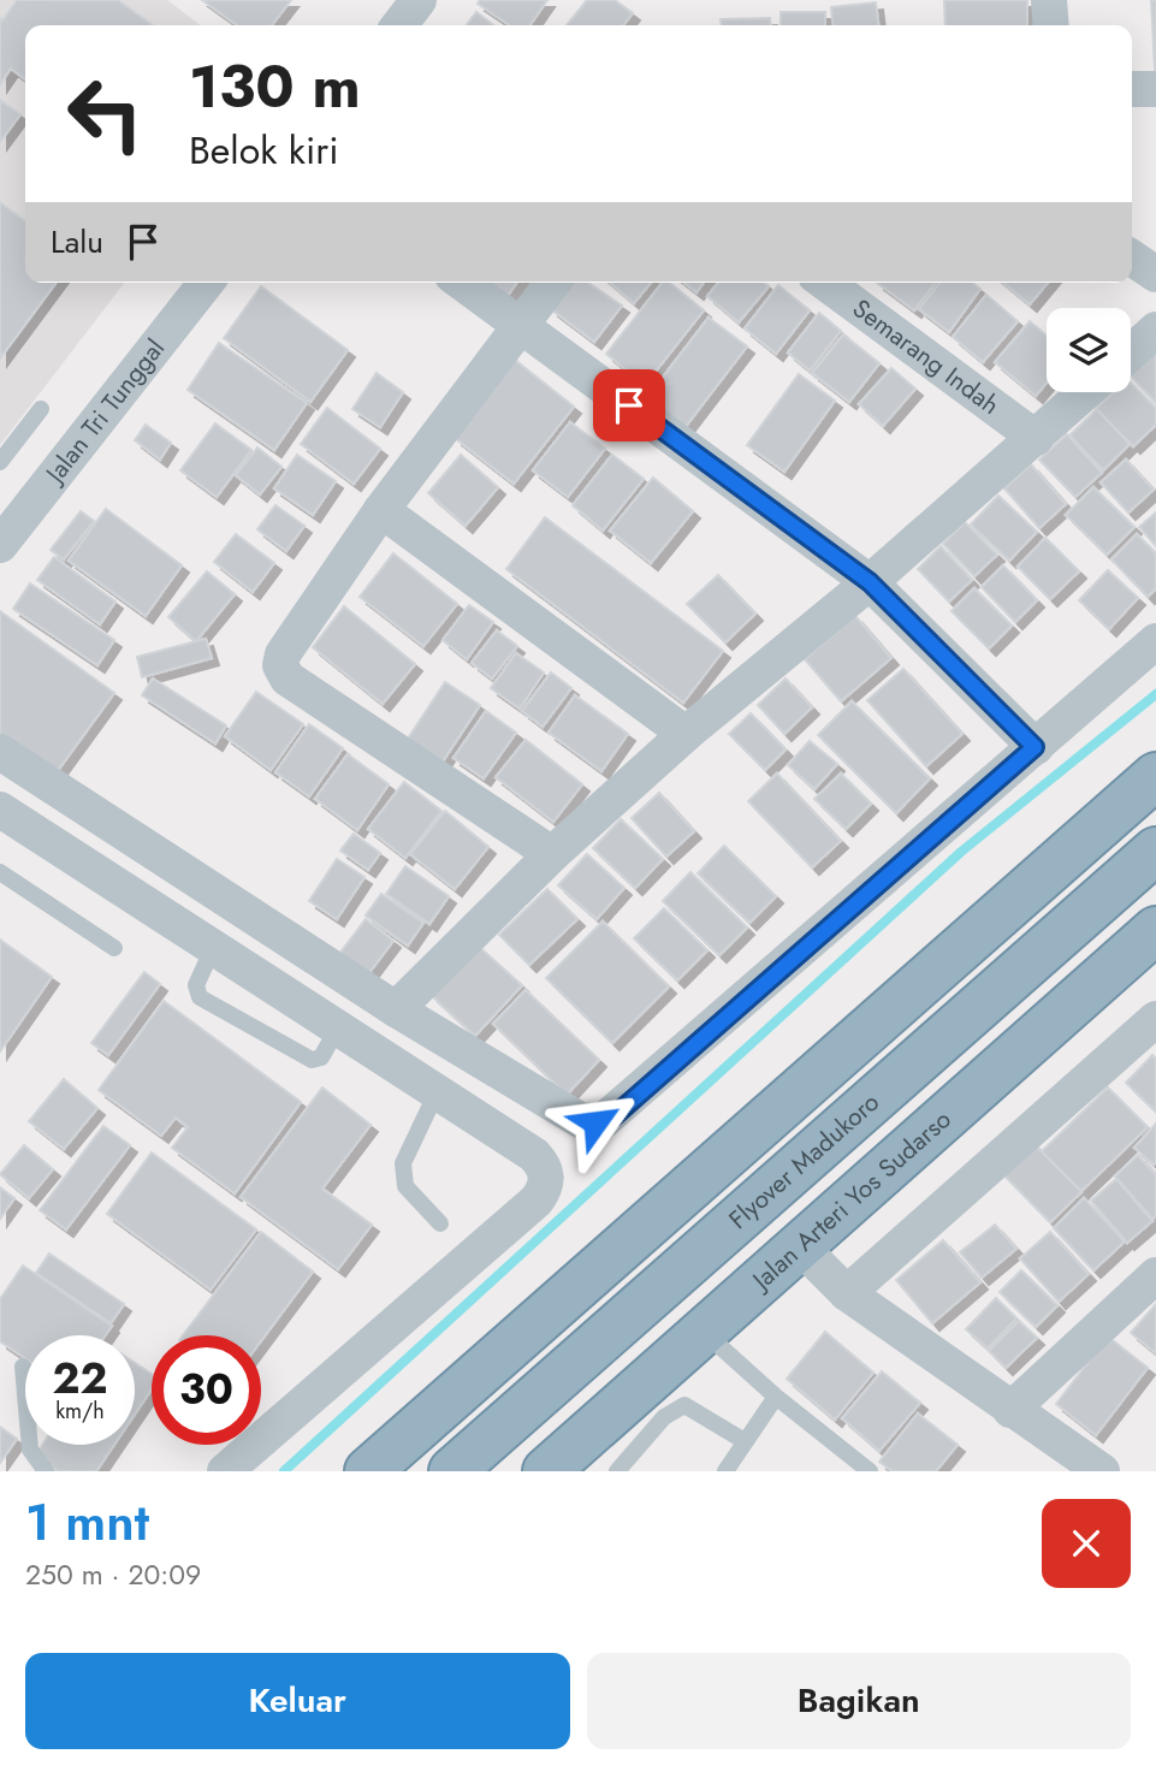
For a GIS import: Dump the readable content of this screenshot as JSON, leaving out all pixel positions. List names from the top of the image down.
{
  "streets": {
    "highway": ["Flyover Madukoro", "Jalan Arteri Yos Sudarso"],
    "street": ["Semarang Indah", "Jalan Tri Tunggal"]
  },
  "page": {
    "turn": ["130 m", "Belok kiri"],
    "then": "Lalu",
    "speed": "22 km/h",
    "limit": "30",
    "heading": ["1 mnt", "250 m · 20:09"],
    "buttons": ["Keluar", "Bagikan"]
  }
}
